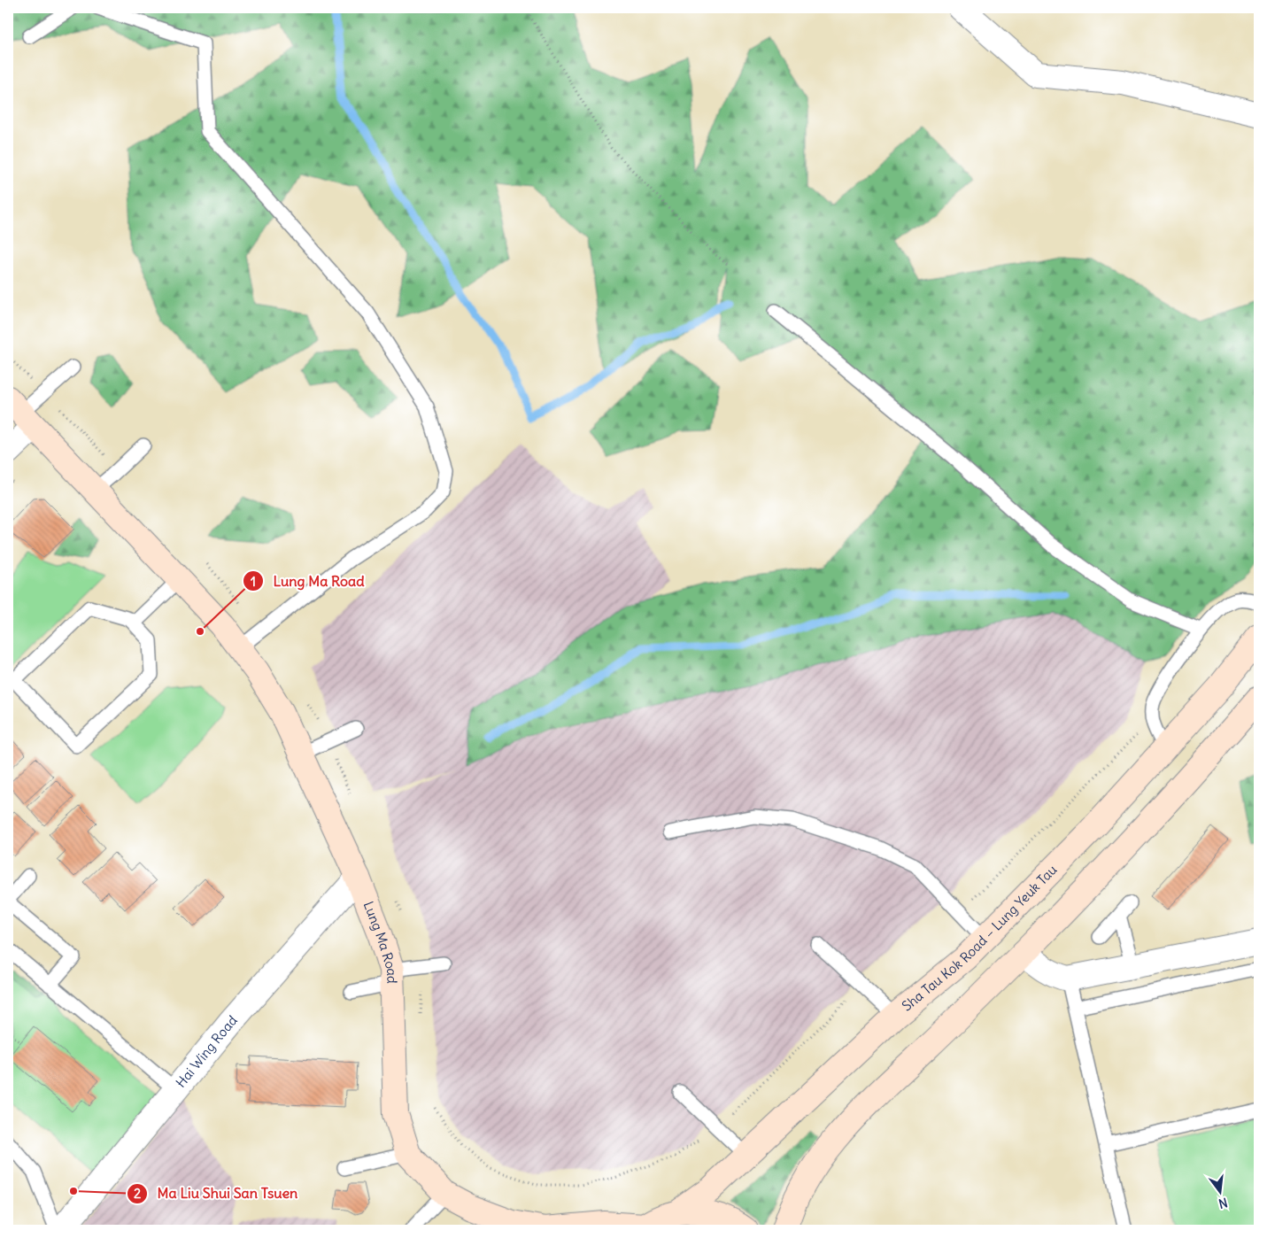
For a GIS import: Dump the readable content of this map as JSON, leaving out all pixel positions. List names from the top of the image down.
{
  "streets": {
    "main road": ["Sha Tau Kok Road – Lung Yeuk Tau", "Lung Ma Road"],
    "street": ["Hai Wing Road"]
  },
  "crossings": [
    ["Sha Tau Kok Road – Lung Yeuk Tau", "Lung Ma Road"],
    ["Lung Ma Road", "Hai Wing Road"]
  ],
  "places": ["Lung Ma Road", "Ma Liu Shui San Tsuen"],
  "north": "bottom"
}
